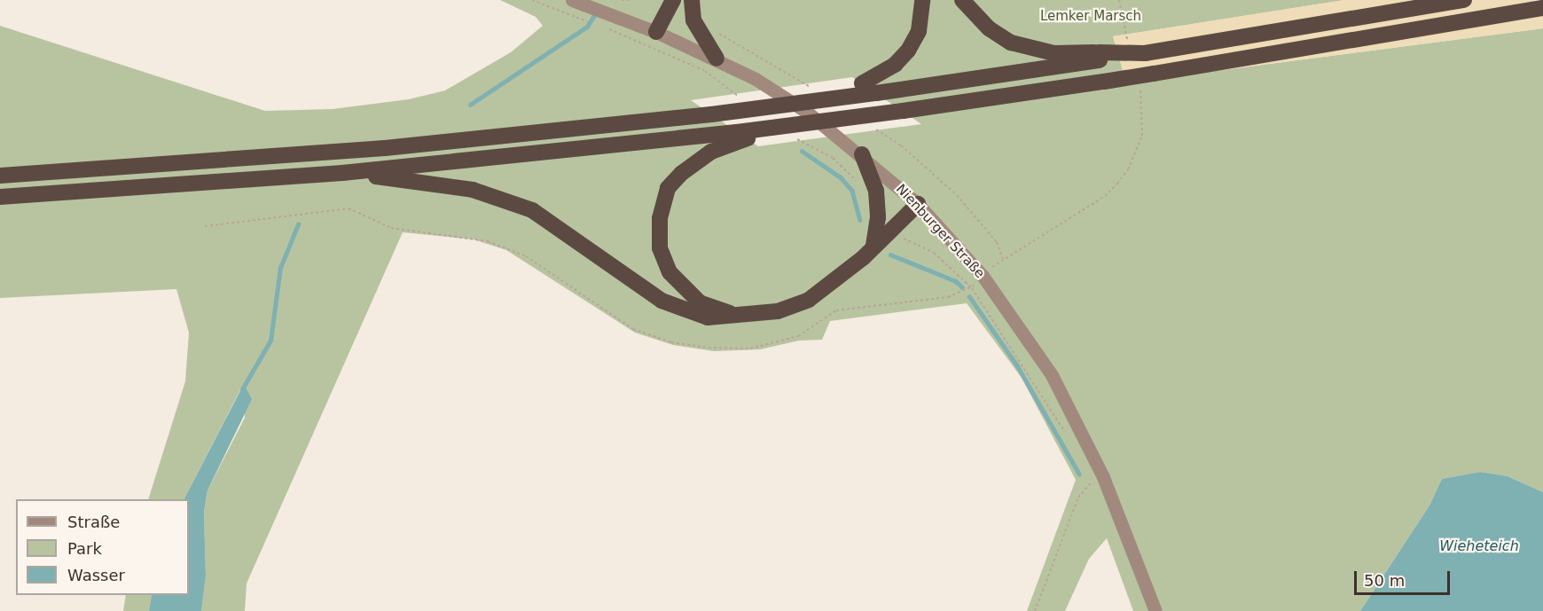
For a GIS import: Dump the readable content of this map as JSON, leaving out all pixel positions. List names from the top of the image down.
{
  "streets": {
    "street": ["Nienburger Straße"]
  },
  "water": ["Wieheteich"],
  "parks": ["Lemker Marsch"],
  "legend": ["Straße", "Park", "Wasser"],
  "scale_bar": "50 m"
}
